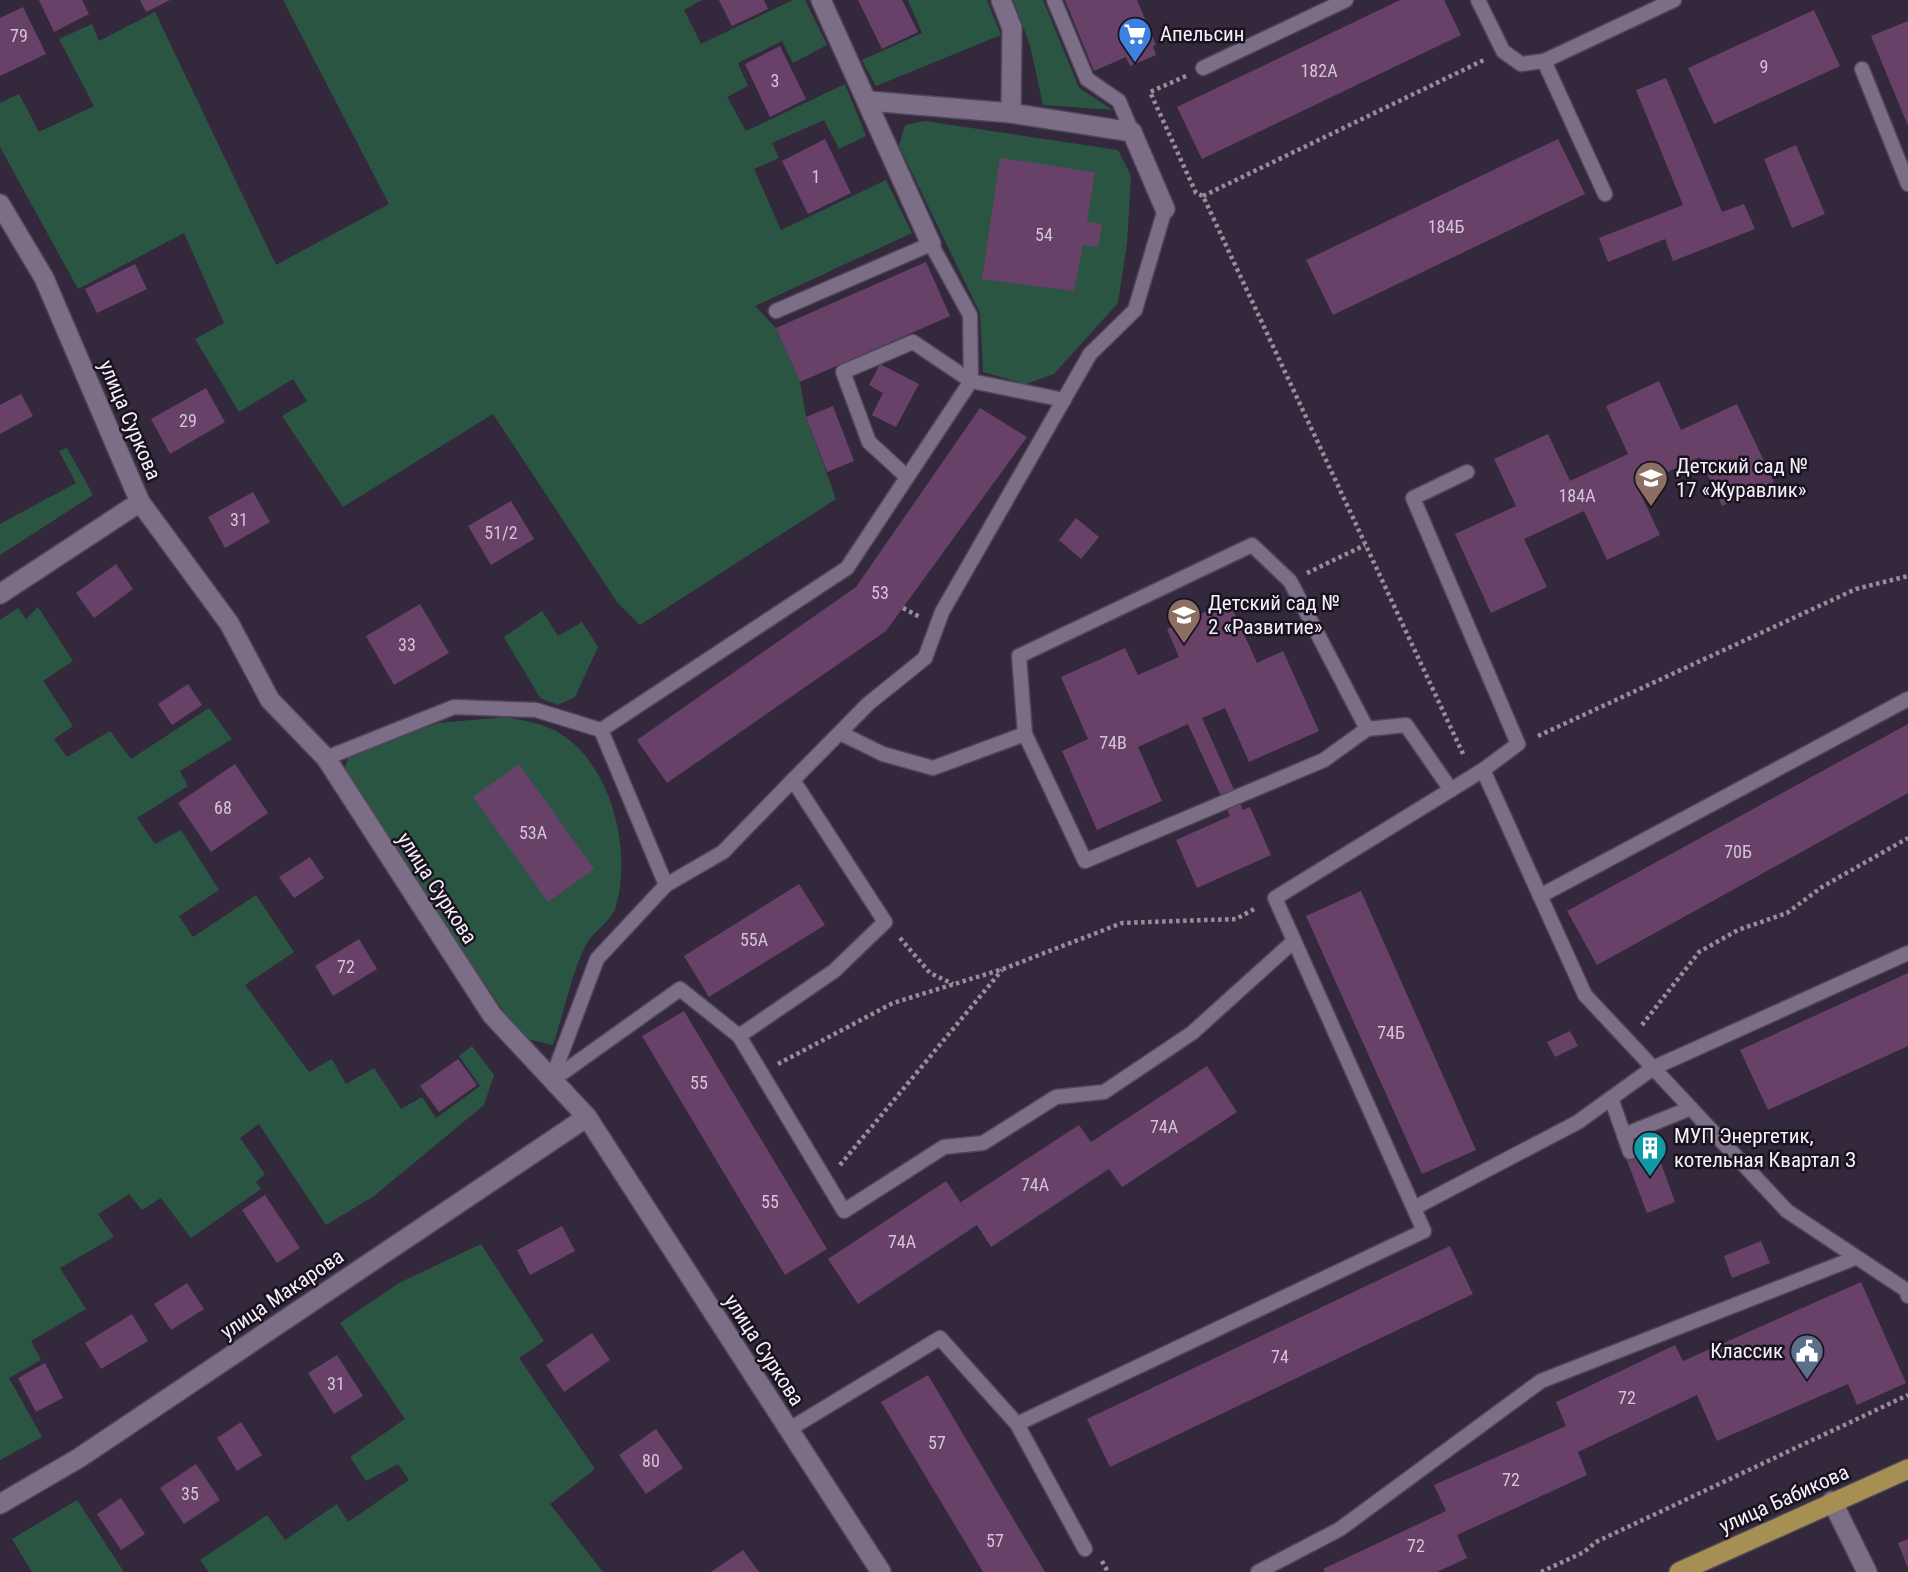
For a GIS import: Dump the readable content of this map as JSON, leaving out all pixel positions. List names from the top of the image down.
{
  "streets": {
    "main road": ["улица Бабикова"],
    "street": ["улица Суркова", "улица Макарова"]
  },
  "crossings": [
    ["улица Суркова", "улица Макарова"]
  ],
  "places": {
    "supermarket": ["Апельсин"],
    "school or university": ["Детский сад № 17 «Журавлик»", "Детский сад № 2 «Развитие»"],
    "building": ["МУП Энергетик, котельная Квартал З"],
    "public building": ["Классик"]
  },
  "house_numbers": [
    "79",
    "9",
    "182А",
    "3",
    "1",
    "184Б",
    "54",
    "29",
    "184А",
    "31",
    "51/2",
    "53",
    "33",
    "74В",
    "68",
    "53А",
    "70Б",
    "55А",
    "72",
    "74Б",
    "55",
    "74А",
    "74А",
    "55",
    "74А",
    "74",
    "31",
    "72",
    "57",
    "80",
    "72",
    "35",
    "57",
    "72"
  ]
}
